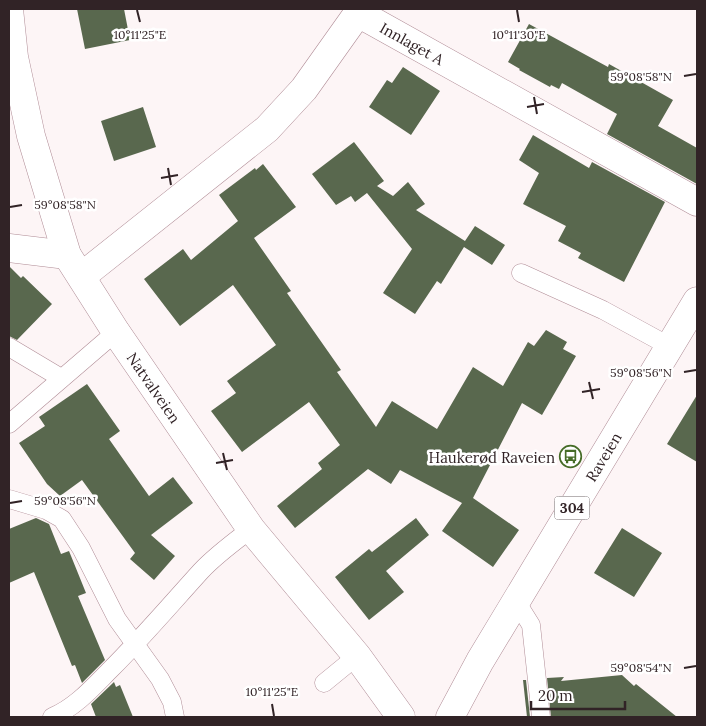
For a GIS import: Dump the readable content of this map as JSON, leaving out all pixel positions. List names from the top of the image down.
{
  "streets": {
    "street": [
      "Innlaget A",
      "Natvalveien",
      "Raveien",
      "304"
    ]
  },
  "crossings": [
    ["Innlaget A", "Natvalveien"]
  ],
  "places": {
    "bus stop": ["Haukerød Raveien"]
  },
  "scale_bar": "20 m",
  "coordinates": [
    "10°11'25\"E",
    "10°11'30\"E",
    "59°08'58\"N",
    "59°08'56\"N",
    "59°08'54\"N"
  ]
}
